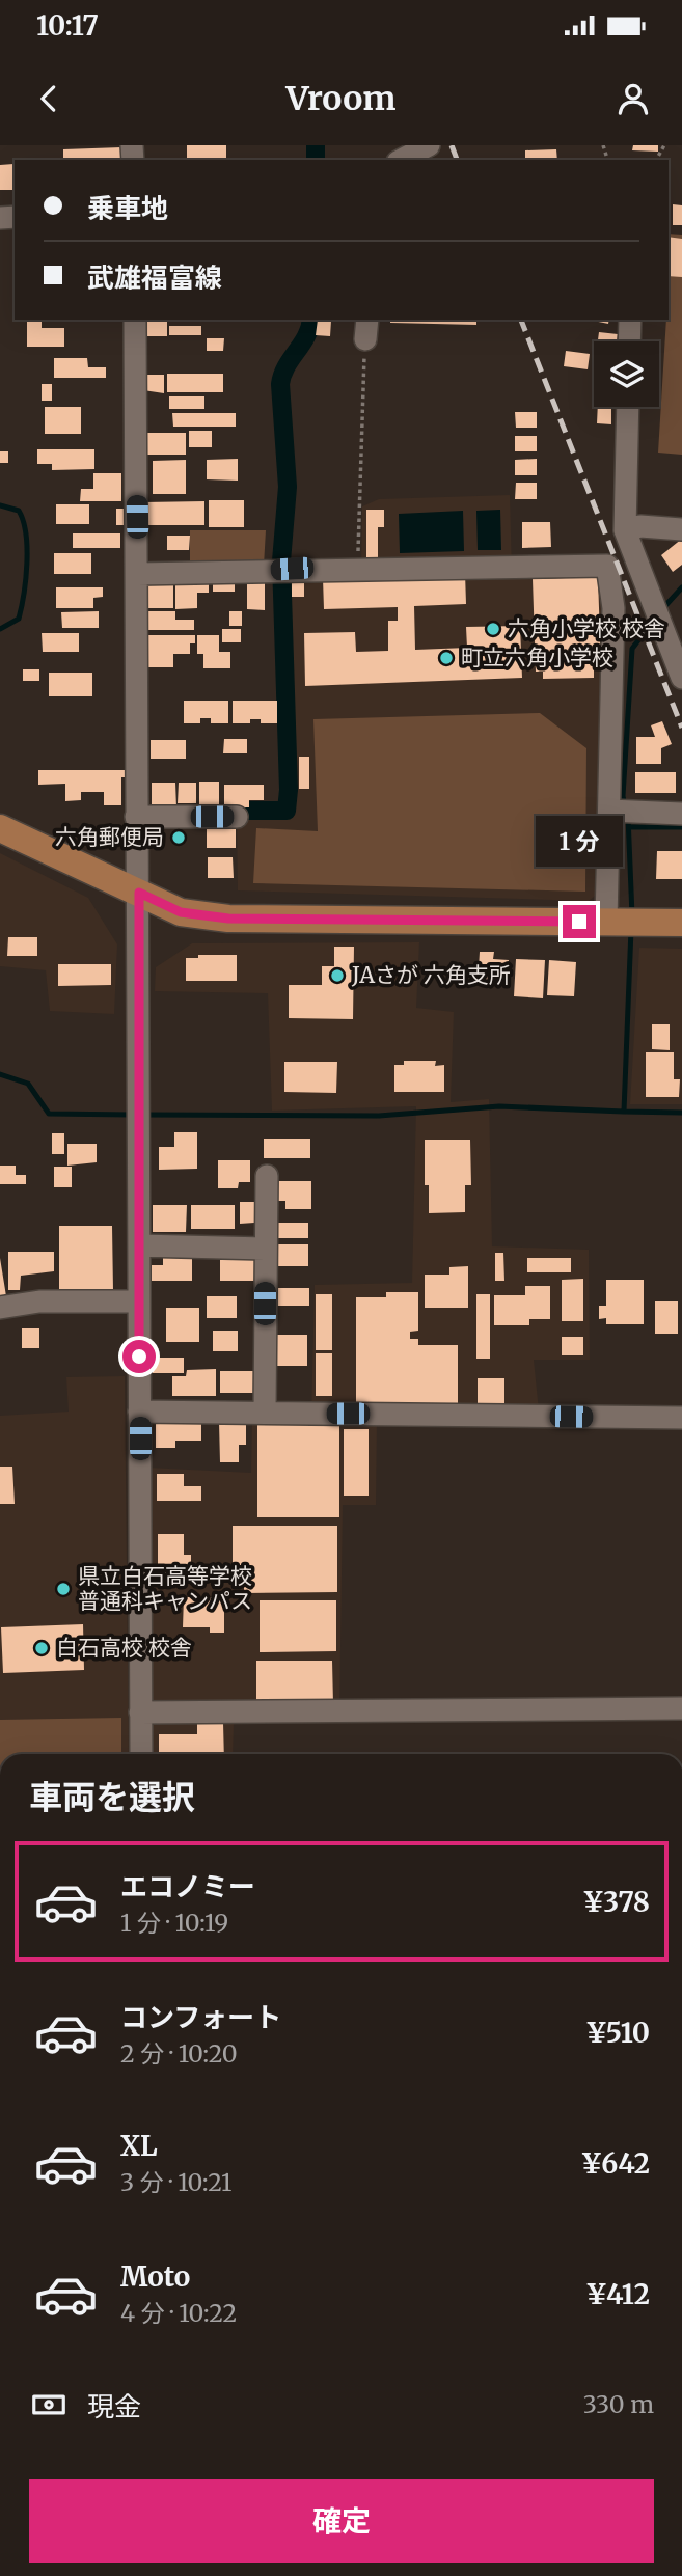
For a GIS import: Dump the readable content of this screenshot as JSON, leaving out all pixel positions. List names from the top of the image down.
{
  "places": [
    "六角小学校 校舎",
    "町立六角小学校",
    "六角郵便局",
    "JAさが 六角支所",
    "県立白石高等学校 普通科キャンパス",
    "白石高校 校舎"
  ],
  "page": {
    "status": "10:17",
    "header": "Vroom",
    "banner": ["乗車地", "武雄福富線"],
    "bubble": "1 分",
    "heading": "車両を選択",
    "list": [
      {
        "name": "エコノミー",
        "note": "1 分 · 10:19",
        "value": "¥378"
      },
      {
        "name": "コンフォート",
        "note": "2 分 · 10:20",
        "value": "¥510"
      },
      {
        "name": "XL",
        "note": "3 分 · 10:21",
        "value": "¥642"
      },
      {
        "name": "Moto",
        "note": "4 分 · 10:22",
        "value": "¥412"
      }
    ],
    "pay": ["現金", "330 m"],
    "buttons": "確定"
  }
}
